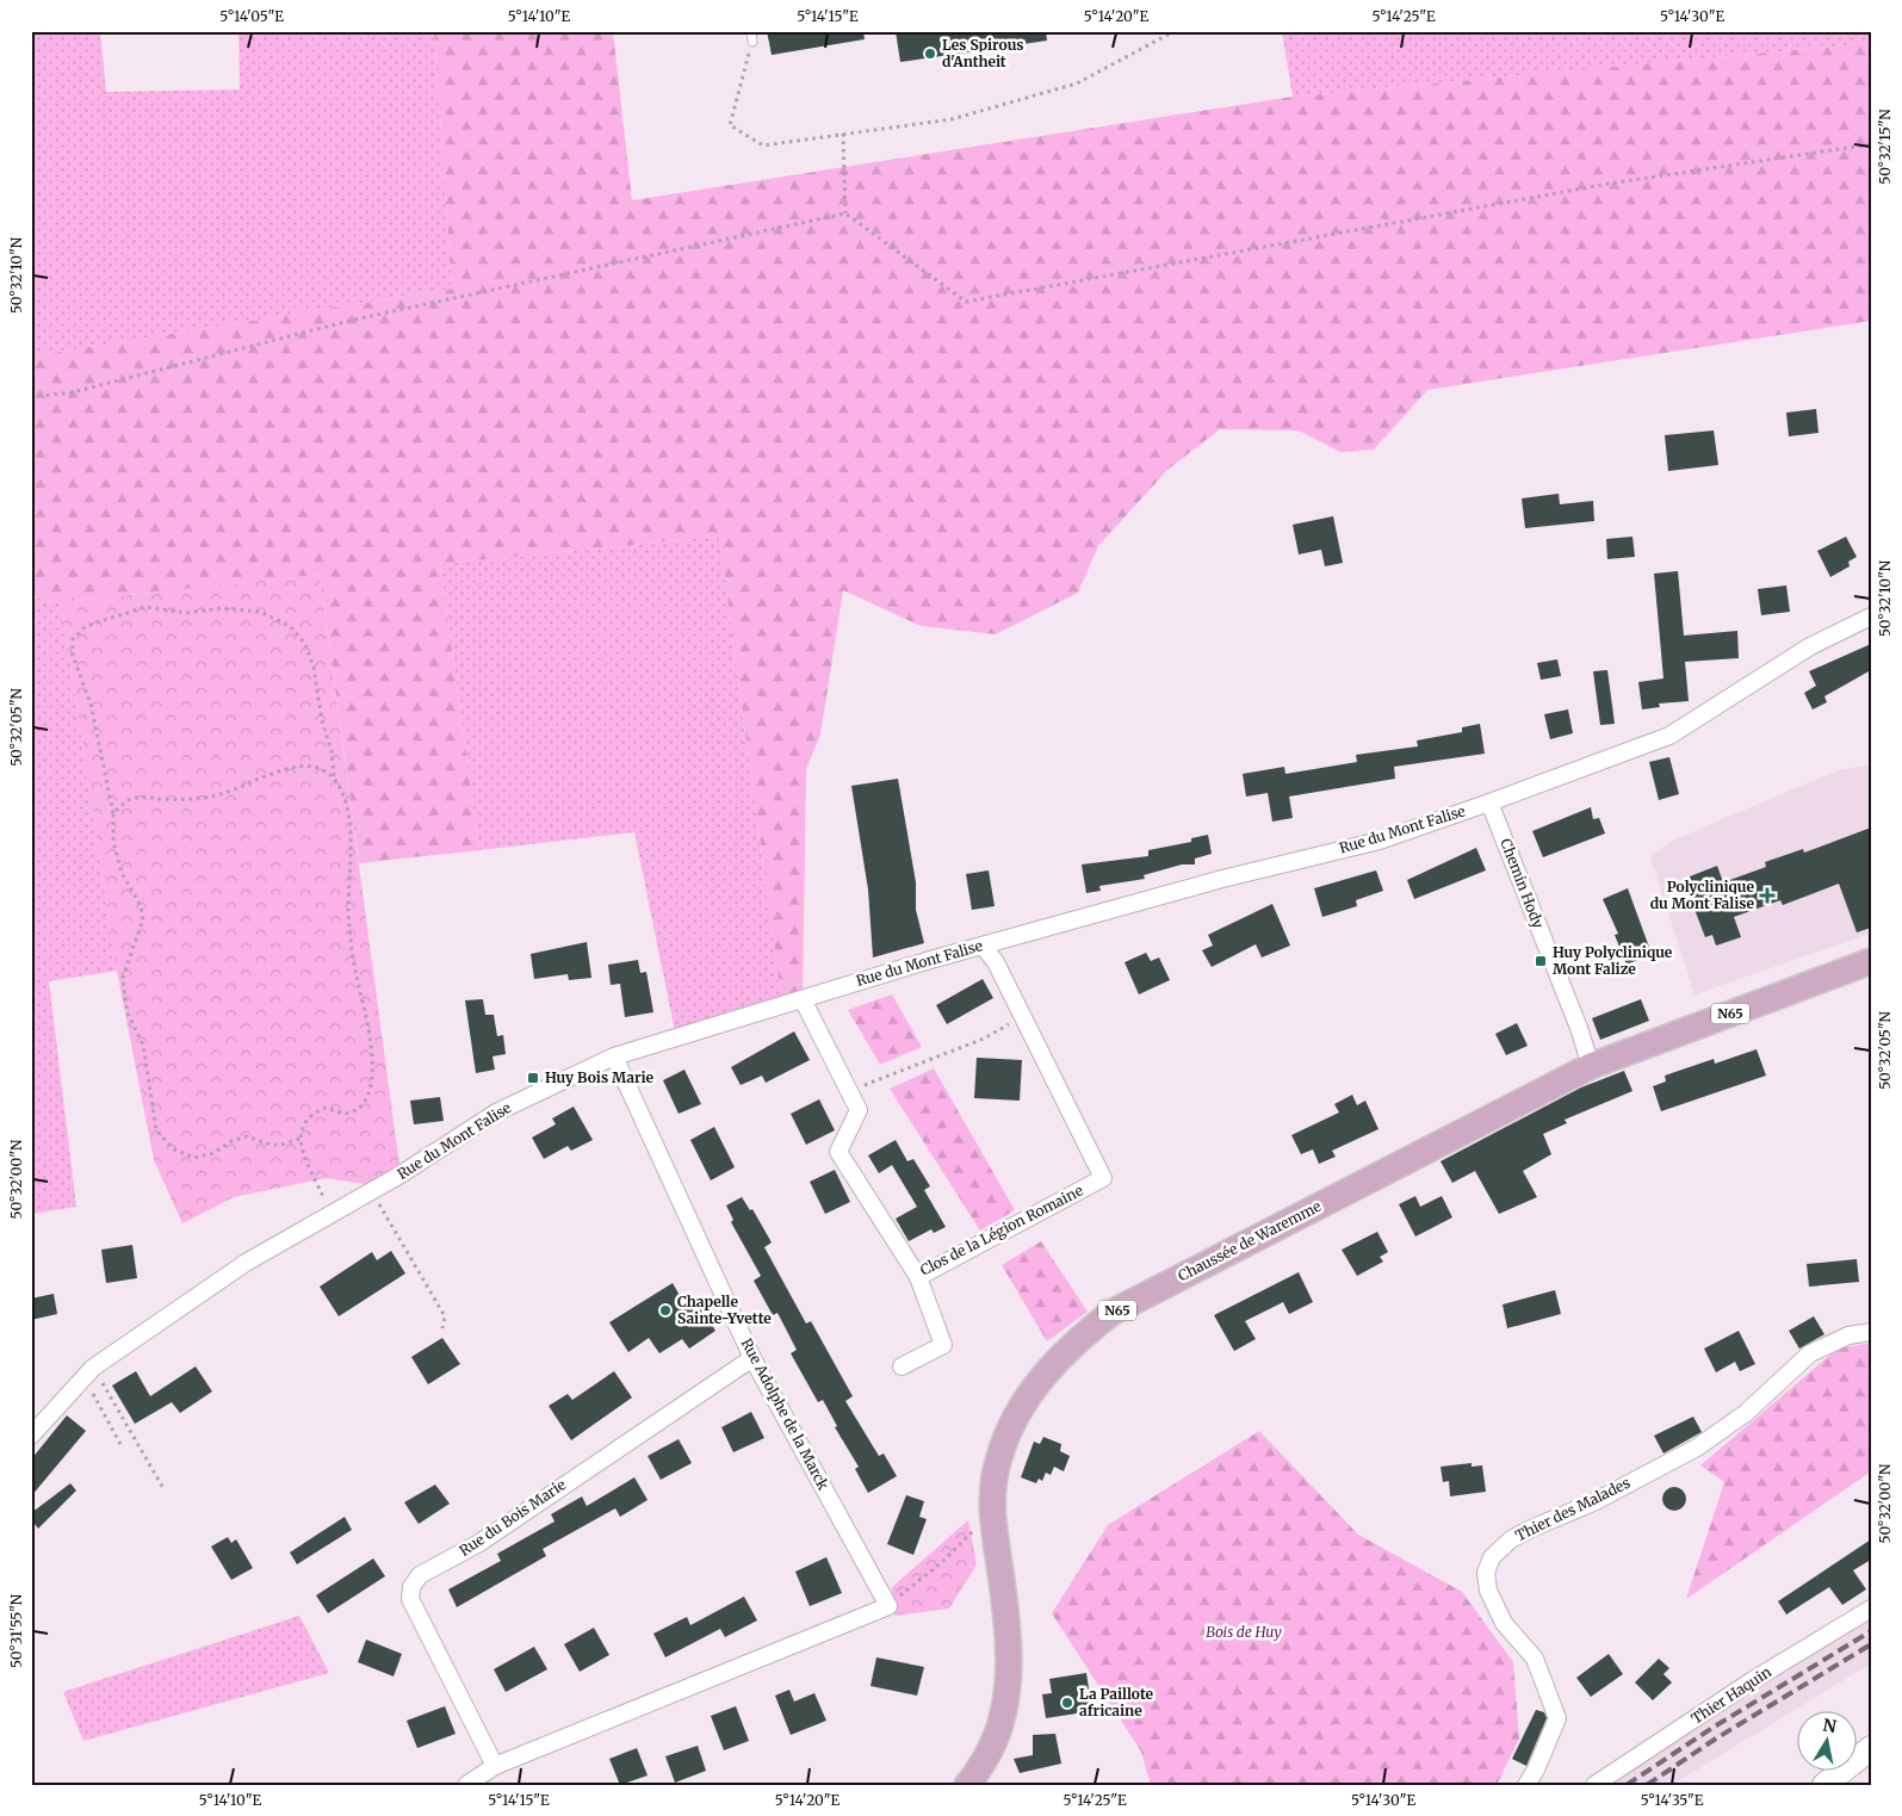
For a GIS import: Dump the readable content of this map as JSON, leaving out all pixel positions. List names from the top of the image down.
{
  "streets": {
    "main road": ["N65", "Chaussée de Waremme"],
    "street": [
      "Rue du Mont Falise",
      "Chemin Hody",
      "Clos de la Légion Romaine",
      "Rue Adolphe de la Marck",
      "Thier des Malades",
      "Rue du Bois Marie",
      "Thier Haquin"
    ]
  },
  "crossings": [
    ["Rue du Mont Falise", "Chemin Hody"],
    ["Rue du Mont Falise", "Clos de la Légion Romaine"],
    ["Rue du Mont Falise", "Rue Adolphe de la Marck"],
    ["Chemin Hody", "Chaussée de Waremme"],
    ["Rue Adolphe de la Marck", "Rue du Bois Marie"]
  ],
  "parks": ["Bois de Huy"],
  "places": {
    "other": ["Les Spirous d'Antheit", "Chapelle Sainte-Yvette", "La Paillote africaine"],
    "health": ["Polyclinique du Mont Falise"],
    "transit": ["Huy Polyclinique Mont Falize", "Huy Bois Marie"]
  },
  "north": "top",
  "coordinates": [
    "5°14'05\"E",
    "5°14'10\"E",
    "5°14'15\"E",
    "5°14'20\"E",
    "5°14'25\"E",
    "5°14'30\"E",
    "50°32'15\"N",
    "50°32'10\"N",
    "50°32'05\"N",
    "50°32'00\"N",
    "50°31'55\"N",
    "5°14'35\"E"
  ]
}
